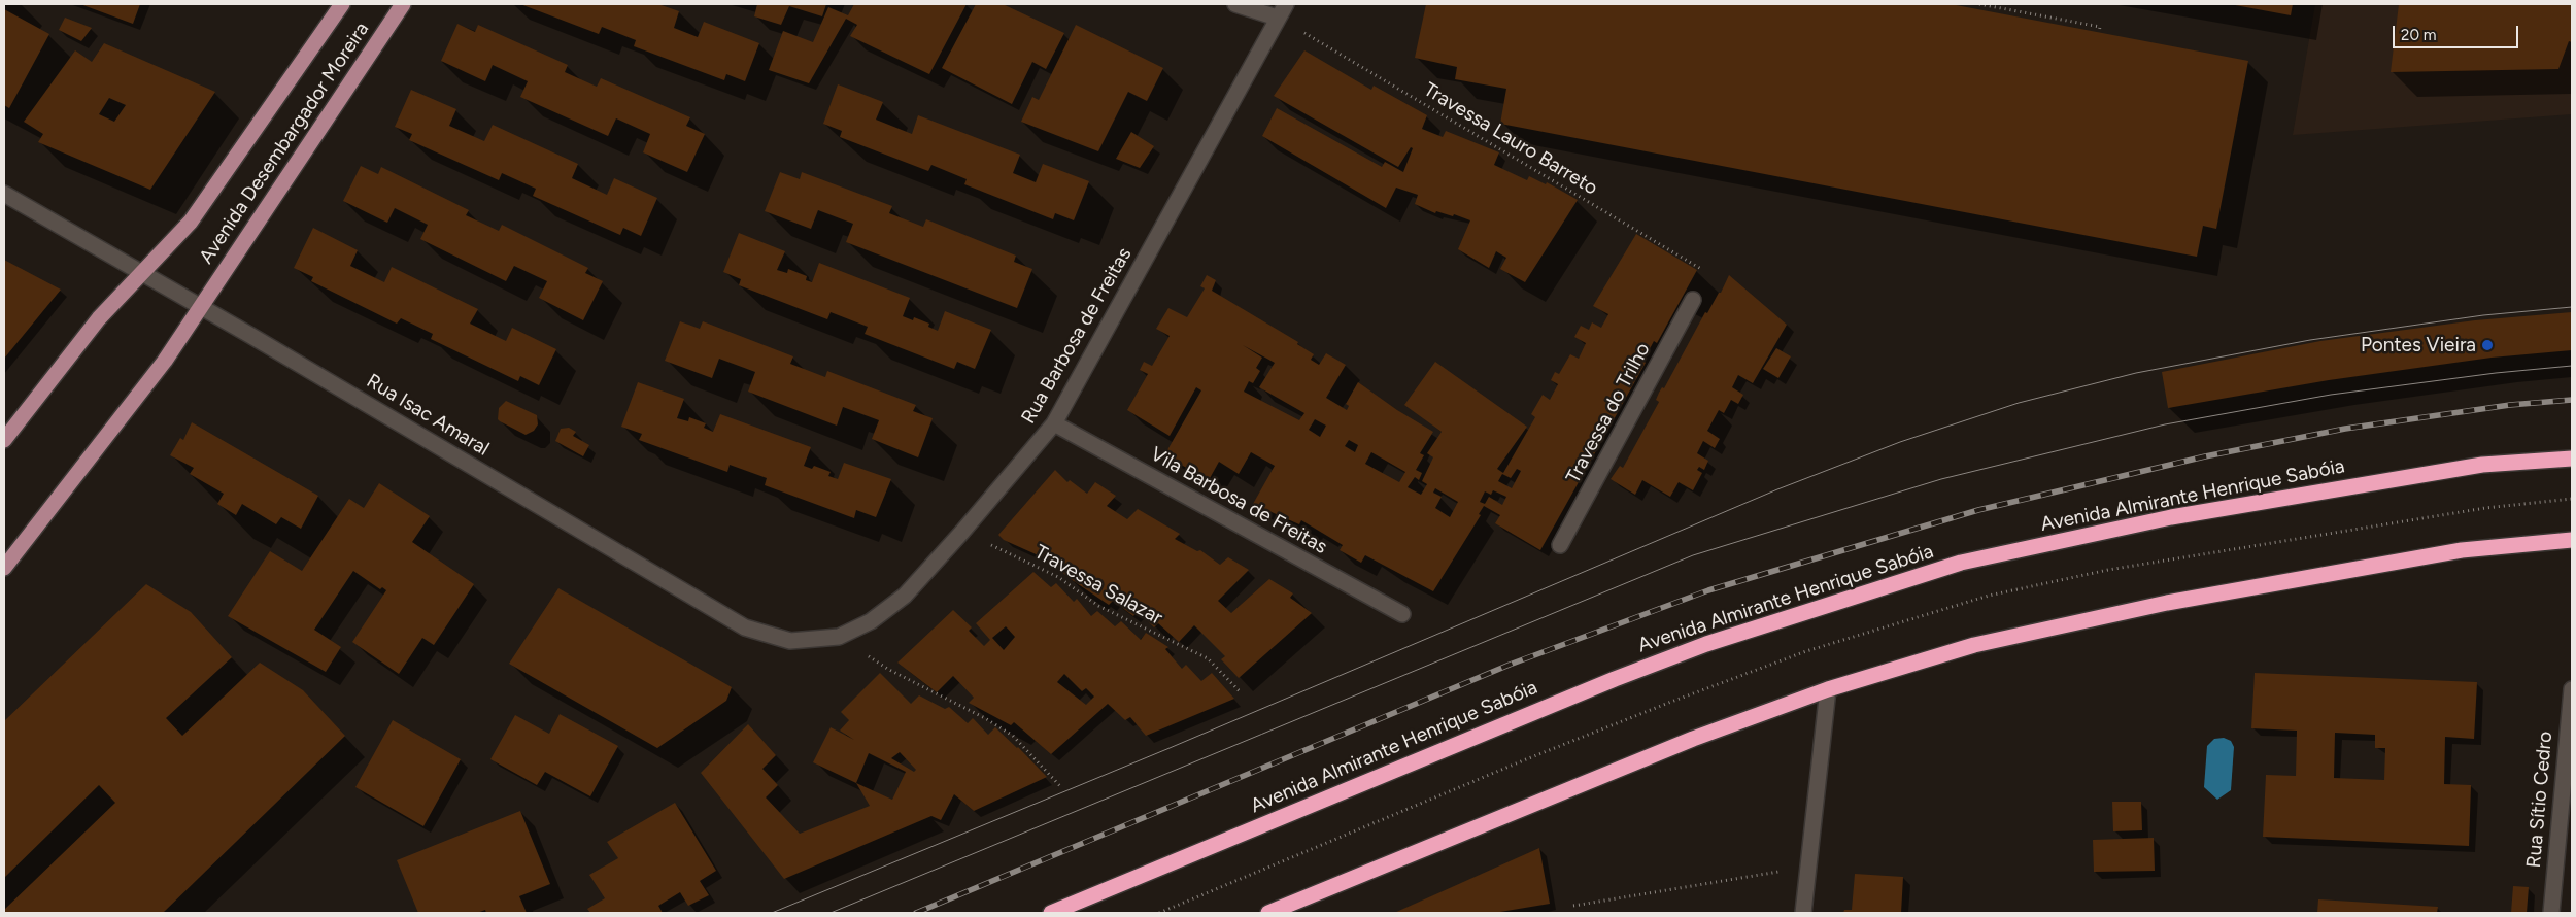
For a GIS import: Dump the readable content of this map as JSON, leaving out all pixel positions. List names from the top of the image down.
{
  "streets": {
    "highway": ["Avenida Almirante Henrique Sabóia"],
    "main road": ["Avenida Desembargador Moreira"],
    "street": [
      "Rua Barbosa de Freitas",
      "Travessa do Trilho",
      "Rua Isac Amaral",
      "Vila Barbosa de Freitas",
      "Rua Sítio Cedro"
    ],
    "path": ["Travessa Lauro Barreto", "Travessa Salazar"]
  },
  "crossings": [
    ["Travessa Lauro Barreto", "Rua Barbosa de Freitas"],
    ["Travessa Lauro Barreto", "Travessa do Trilho"],
    ["Avenida Desembargador Moreira", "Rua Isac Amaral"],
    ["Rua Barbosa de Freitas", "Rua Isac Amaral"],
    ["Rua Barbosa de Freitas", "Vila Barbosa de Freitas"],
    ["Rua Barbosa de Freitas", "Travessa Salazar"]
  ],
  "places": ["Pontes Vieira"],
  "scale_bar": "20 m"
}
